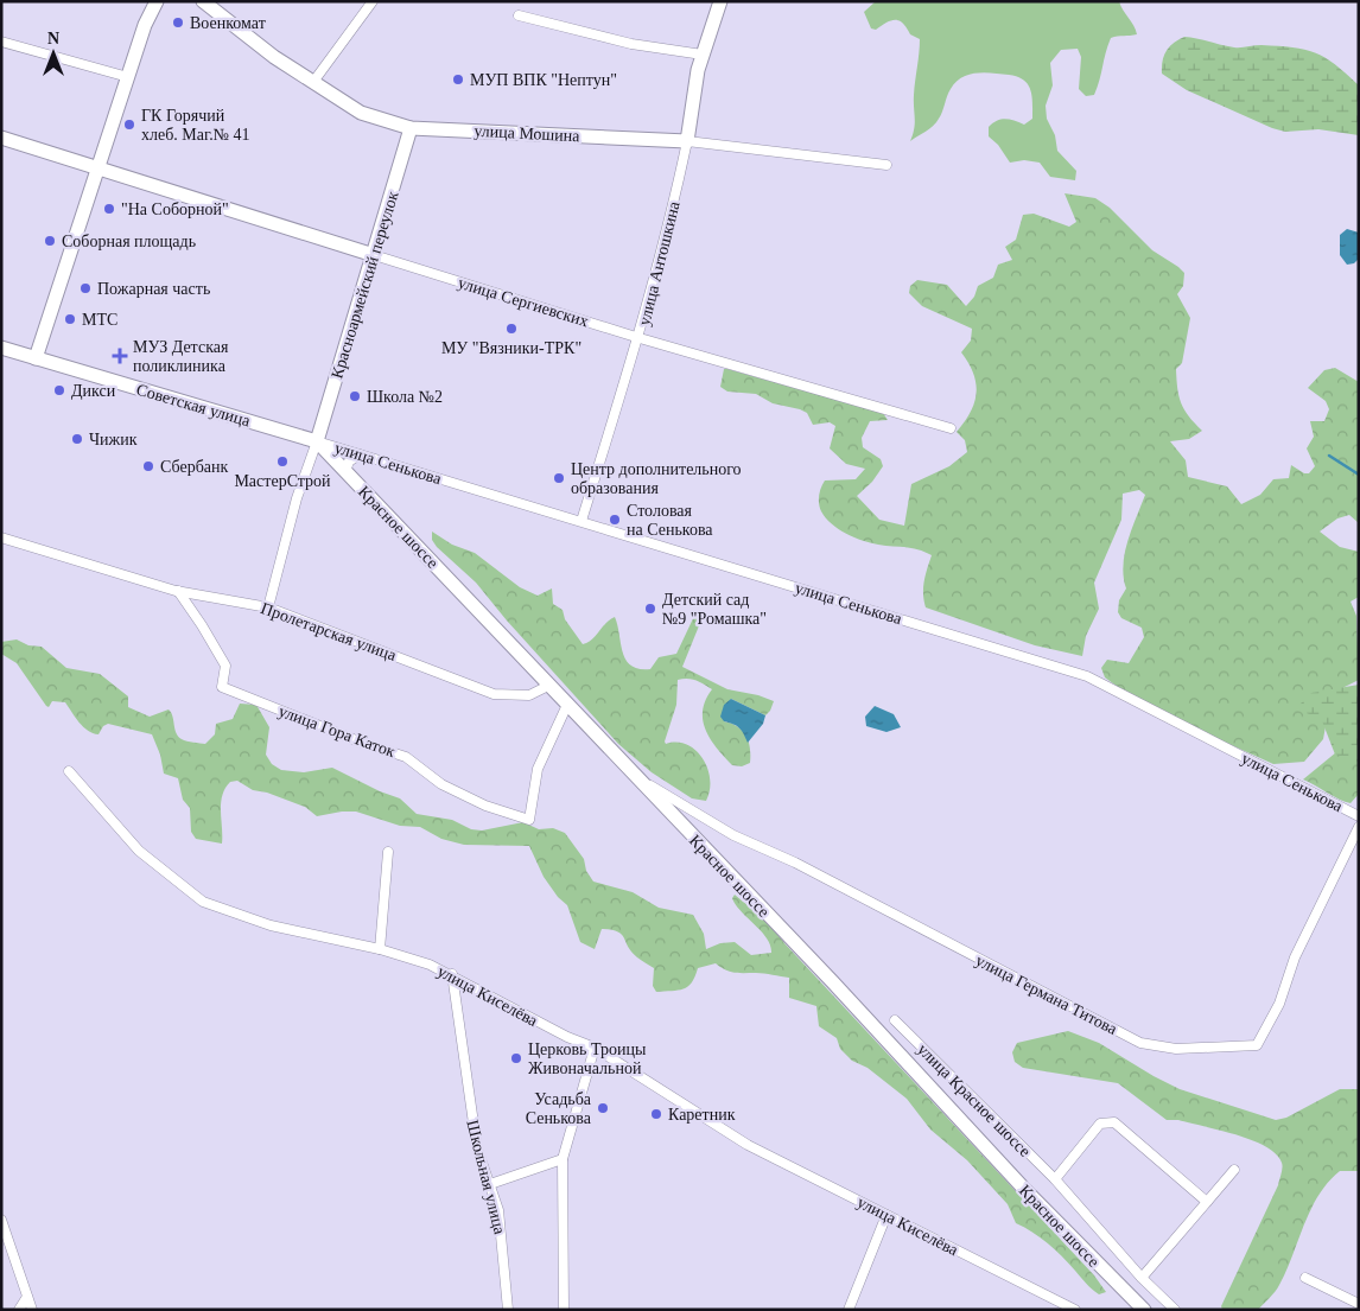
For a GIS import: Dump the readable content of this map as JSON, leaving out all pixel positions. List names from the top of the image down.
{
  "streets": {
    "main road": [
      "улица Мошина",
      "улица Антошкина",
      "Красноармейский переулок",
      "улица Сергиевских",
      "Советская улица",
      "Красное шоссе"
    ],
    "street": [
      "улица Сенькова",
      "Пролетарская улица",
      "улица Гора Каток",
      "улица Германа Титова",
      "улица Киселёва",
      "улица Красное шоссе",
      "Школьная улица"
    ]
  },
  "crossings": [
    ["улица Мошина", "улица Антошкина"],
    ["улица Мошина", "Красноармейский переулок"],
    ["улица Антошкина", "улица Сергиевских"],
    ["улица Антошкина", "улица Сенькова"],
    ["Красноармейский переулок", "улица Сергиевских"],
    ["Красноармейский переулок", "Советская улица"],
    ["Красноармейский переулок", "улица Сенькова"],
    ["Красноармейский переулок", "Красное шоссе"],
    ["Советская улица", "улица Сенькова"],
    ["Советская улица", "Красное шоссе"],
    ["улица Сенькова", "Красное шоссе"],
    ["Красное шоссе", "Пролетарская улица"],
    ["Красное шоссе", "улица Гора Каток"],
    ["Красное шоссе", "улица Германа Титова"],
    ["Пролетарская улица", "улица Гора Каток"],
    ["улица Киселёва", "Школьная улица"]
  ],
  "places": {
    "other": [
      "Военкомат",
      "МУП ВПК \"Нептун\"",
      "ГК Горячий хлеб. Маг.№ 41",
      "\"На Соборной\"",
      "Соборная площадь",
      "Пожарная часть",
      "МТС",
      "МУ \"Вязники-ТРК\"",
      "Дикси",
      "Школа №2",
      "Чижик",
      "МастерСтрой",
      "Сбербанк",
      "Центр дополнительного образования",
      "Столовая на Сенькова",
      "Детский сад №9 \"Ромашка\"",
      "Церковь Троицы Живоначальной",
      "Усадьба Сенькова",
      "Каретник"
    ],
    "health": ["МУЗ Детская поликлиника"]
  },
  "north": "top"
}
